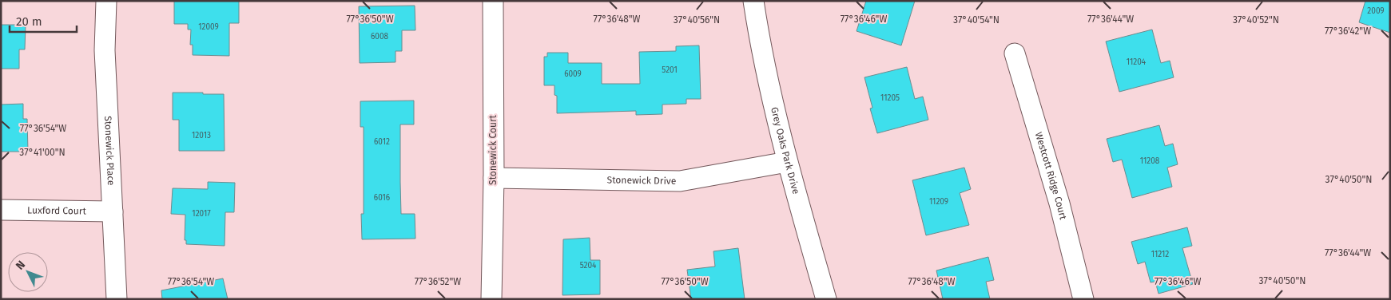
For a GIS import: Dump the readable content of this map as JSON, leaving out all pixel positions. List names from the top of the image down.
{
  "streets": {
    "street": [
      "Stonewick Place",
      "Stonewick Court",
      "Grey Oaks Park Drive",
      "Westcott Ridge Court",
      "Stonewick Drive",
      "Luxford Court"
    ]
  },
  "crossings": [
    ["Stonewick Place", "Luxford Court"],
    ["Stonewick Court", "Stonewick Drive"],
    ["Grey Oaks Park Drive", "Stonewick Drive"]
  ],
  "house_numbers": [
    "2009",
    "12009",
    "6008",
    "11204",
    "5201",
    "6009",
    "11205",
    "12013",
    "6012",
    "11208",
    "6016",
    "11209",
    "12017",
    "11212",
    "5204"
  ],
  "scale_bar": "20 m",
  "north": "top left",
  "coordinates": [
    "77°36'50\"W",
    "77°36'48\"W",
    "77°36'46\"W",
    "77°36'44\"W",
    "37°40'56\"N",
    "37°40'54\"N",
    "37°40'52\"N",
    "77°36'42\"W",
    "77°36'54\"W",
    "37°41'00\"N",
    "37°40'50\"N",
    "77°36'52\"W"
  ]
}
